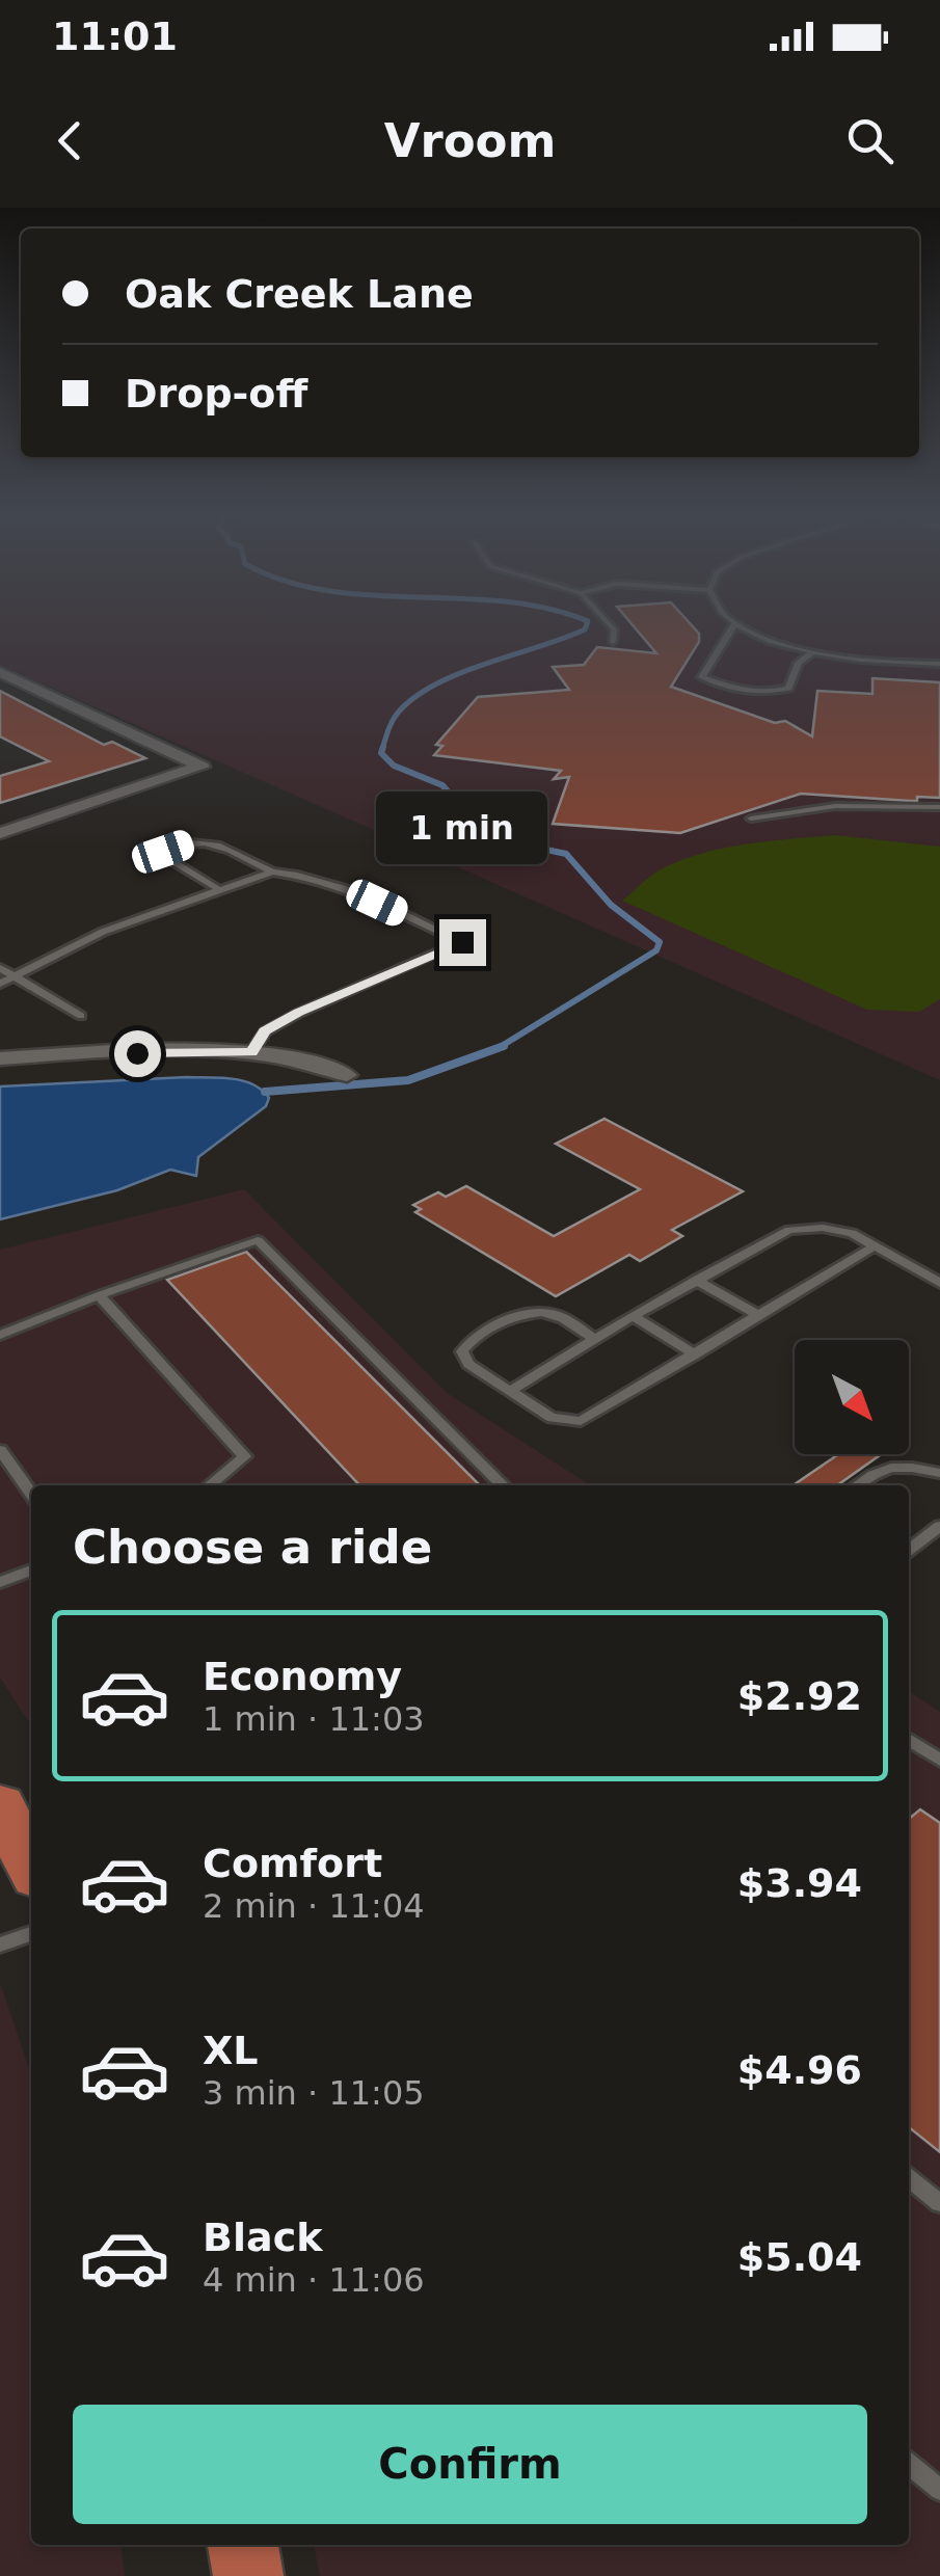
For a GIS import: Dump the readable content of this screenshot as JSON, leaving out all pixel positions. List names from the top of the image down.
{
  "north": "bottom right",
  "page": {
    "status": "11:01",
    "header": "Vroom",
    "banner": ["Oak Creek Lane", "Drop-off"],
    "bubble": "1 min",
    "heading": "Choose a ride",
    "list": [
      {
        "name": "Economy",
        "note": "1 min · 11:03",
        "value": "$2.92"
      },
      {
        "name": "Comfort",
        "note": "2 min · 11:04",
        "value": "$3.94"
      },
      {
        "name": "XL",
        "note": "3 min · 11:05",
        "value": "$4.96"
      },
      {
        "name": "Black",
        "note": "4 min · 11:06",
        "value": "$5.04"
      }
    ],
    "buttons": "Confirm"
  }
}
